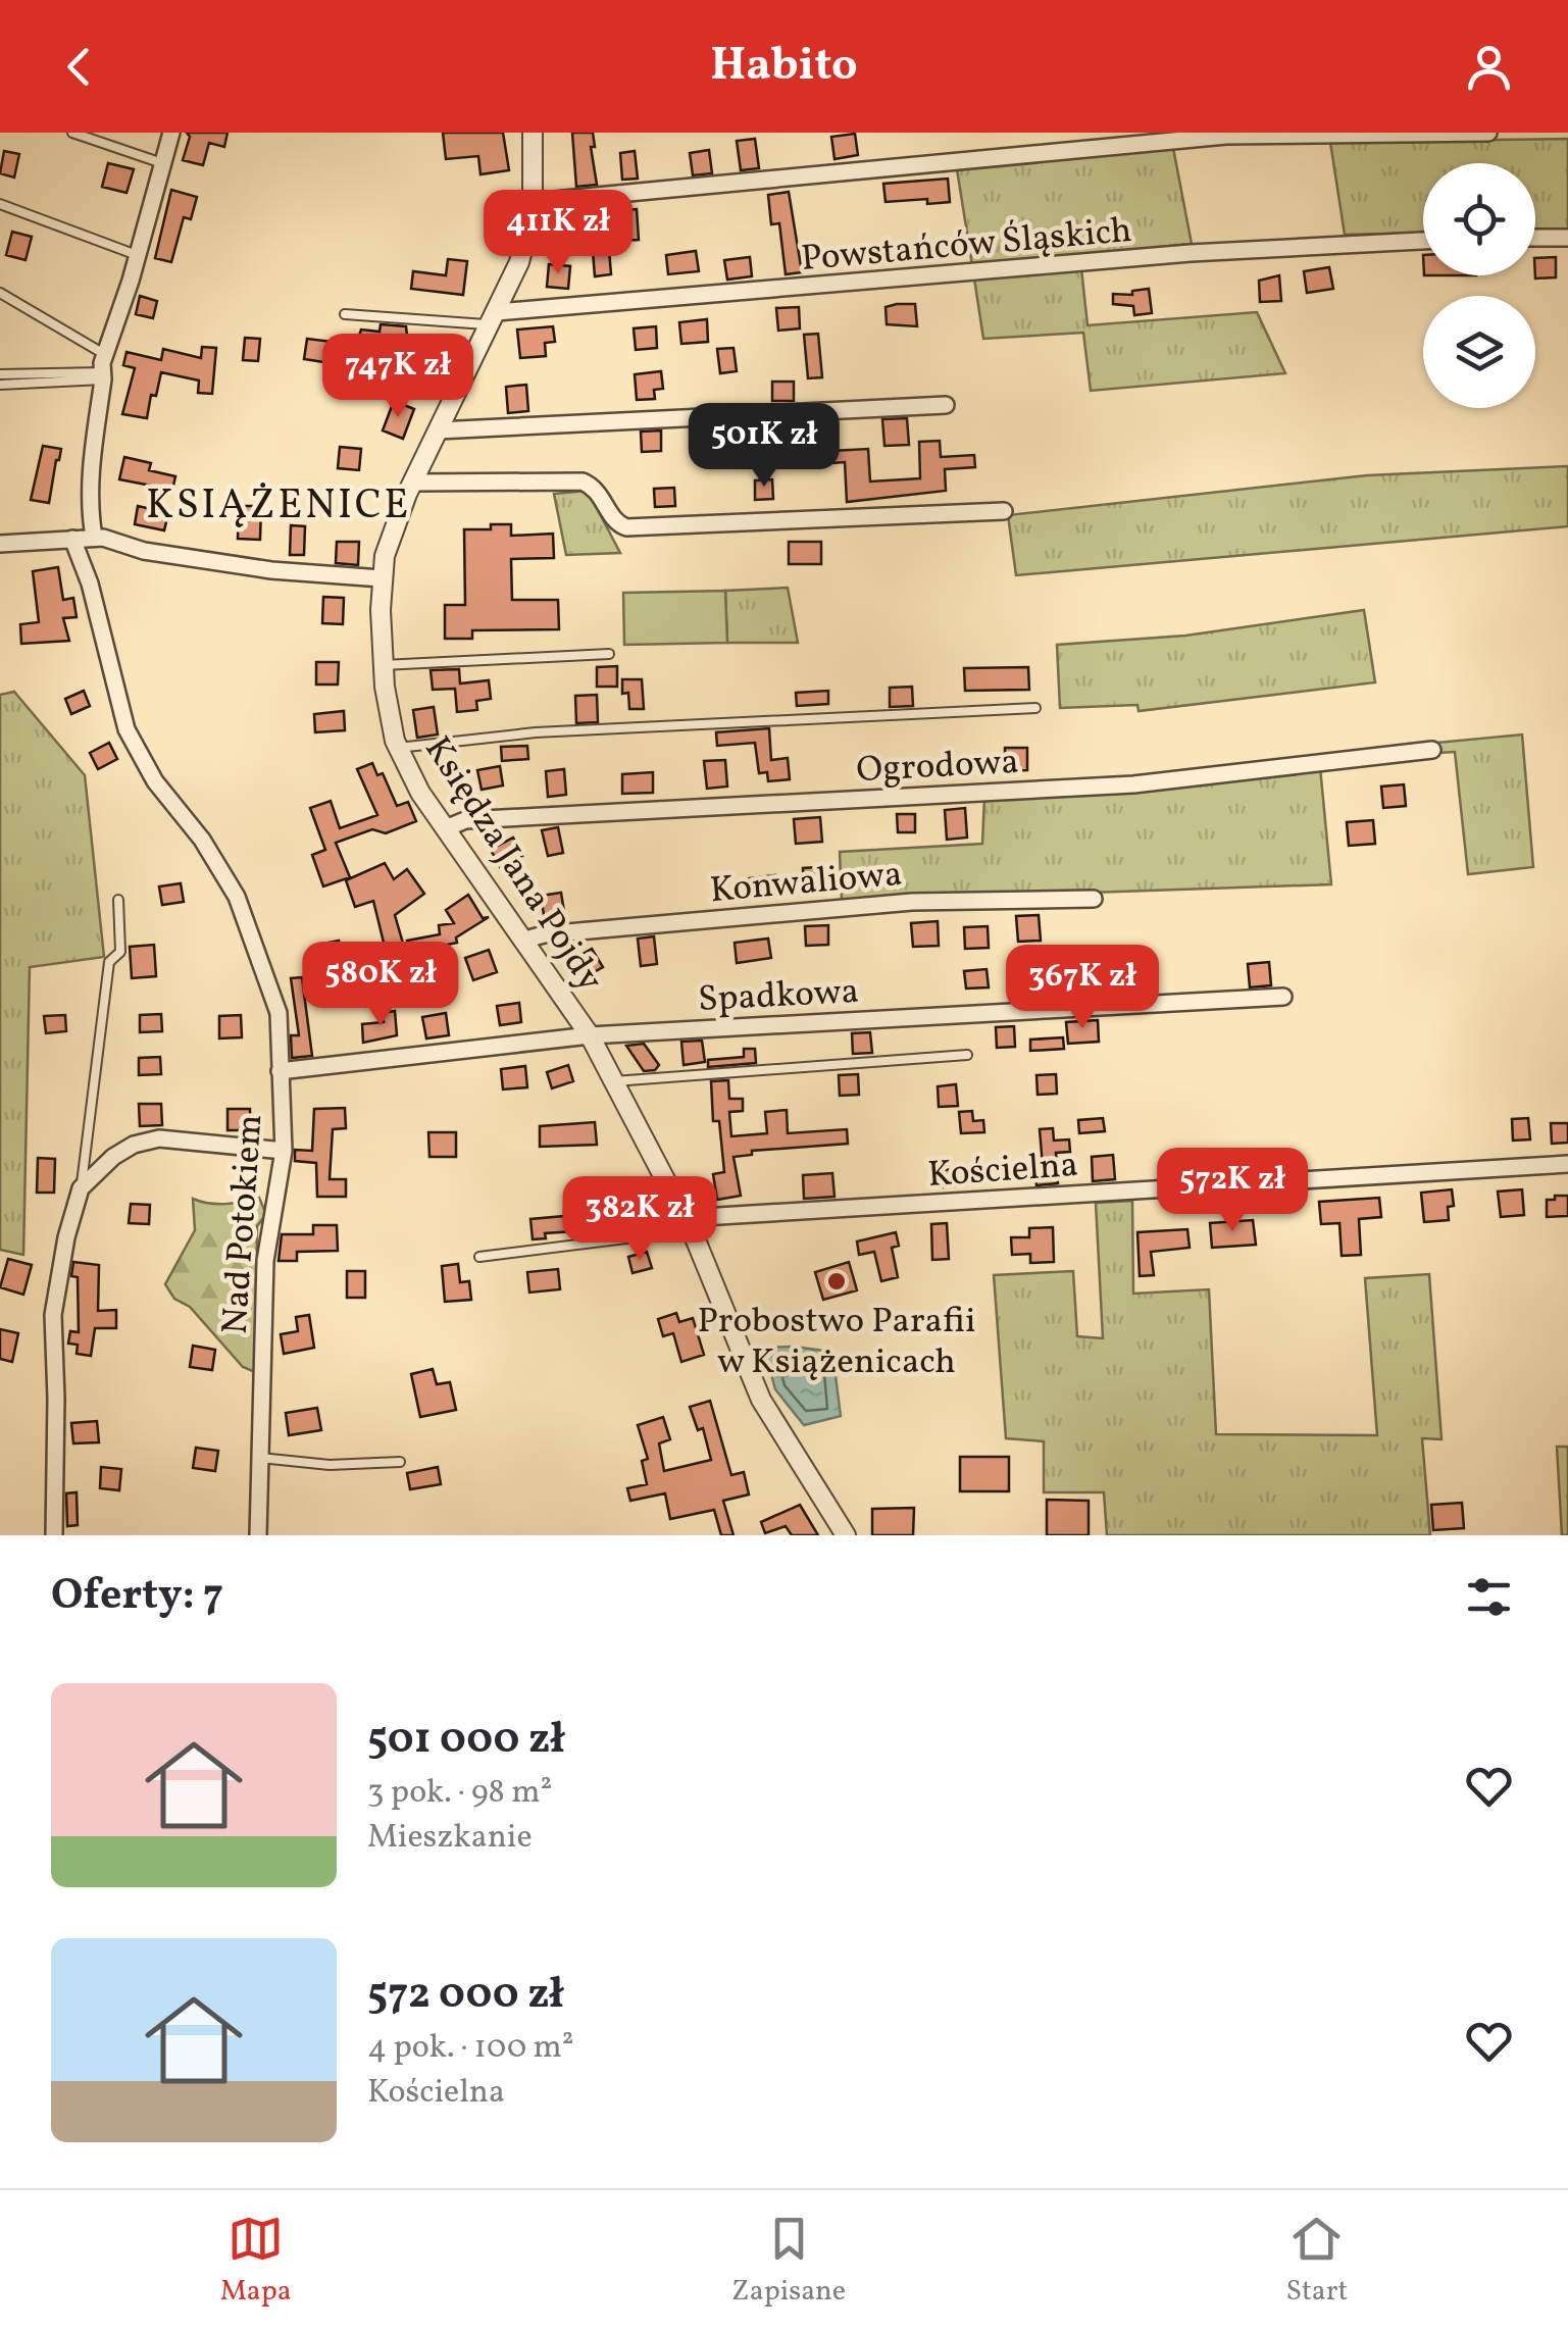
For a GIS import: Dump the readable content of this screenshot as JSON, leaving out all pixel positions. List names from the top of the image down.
{
  "streets": {
    "street": [
      "Powstańców Śląskich",
      "Ogrodowa",
      "Księdza Jana Pojdy",
      "Konwaliowa",
      "Spadkowa",
      "Kościelna",
      "Nad Potokiem"
    ]
  },
  "crossings": [
    ["Powstańców Śląskich", "Księdza Jana Pojdy"],
    ["Ogrodowa", "Księdza Jana Pojdy"],
    ["Księdza Jana Pojdy", "Konwaliowa"],
    ["Księdza Jana Pojdy", "Spadkowa"],
    ["Księdza Jana Pojdy", "Kościelna"],
    ["Spadkowa", "Nad Potokiem"]
  ],
  "districts": ["KSIĄŻENICE"],
  "places": ["Probostwo Parafii w Książenicach"],
  "page": {
    "header": "Habito",
    "price": [
      "411K zł",
      "747K zł",
      "501K zł",
      "580K zł",
      "367K zł",
      "572K zł",
      "382K zł"
    ],
    "heading": "Oferty: 7",
    "list": [
      {
        "name": "501 000 zł",
        "note": "3 pok. · 98 m² · Mieszkanie"
      },
      {
        "name": "572 000 zł",
        "note": "4 pok. · 100 m² · Kościelna"
      }
    ],
    "tabs": ["Mapa", "Zapisane", "Start"]
  }
}
